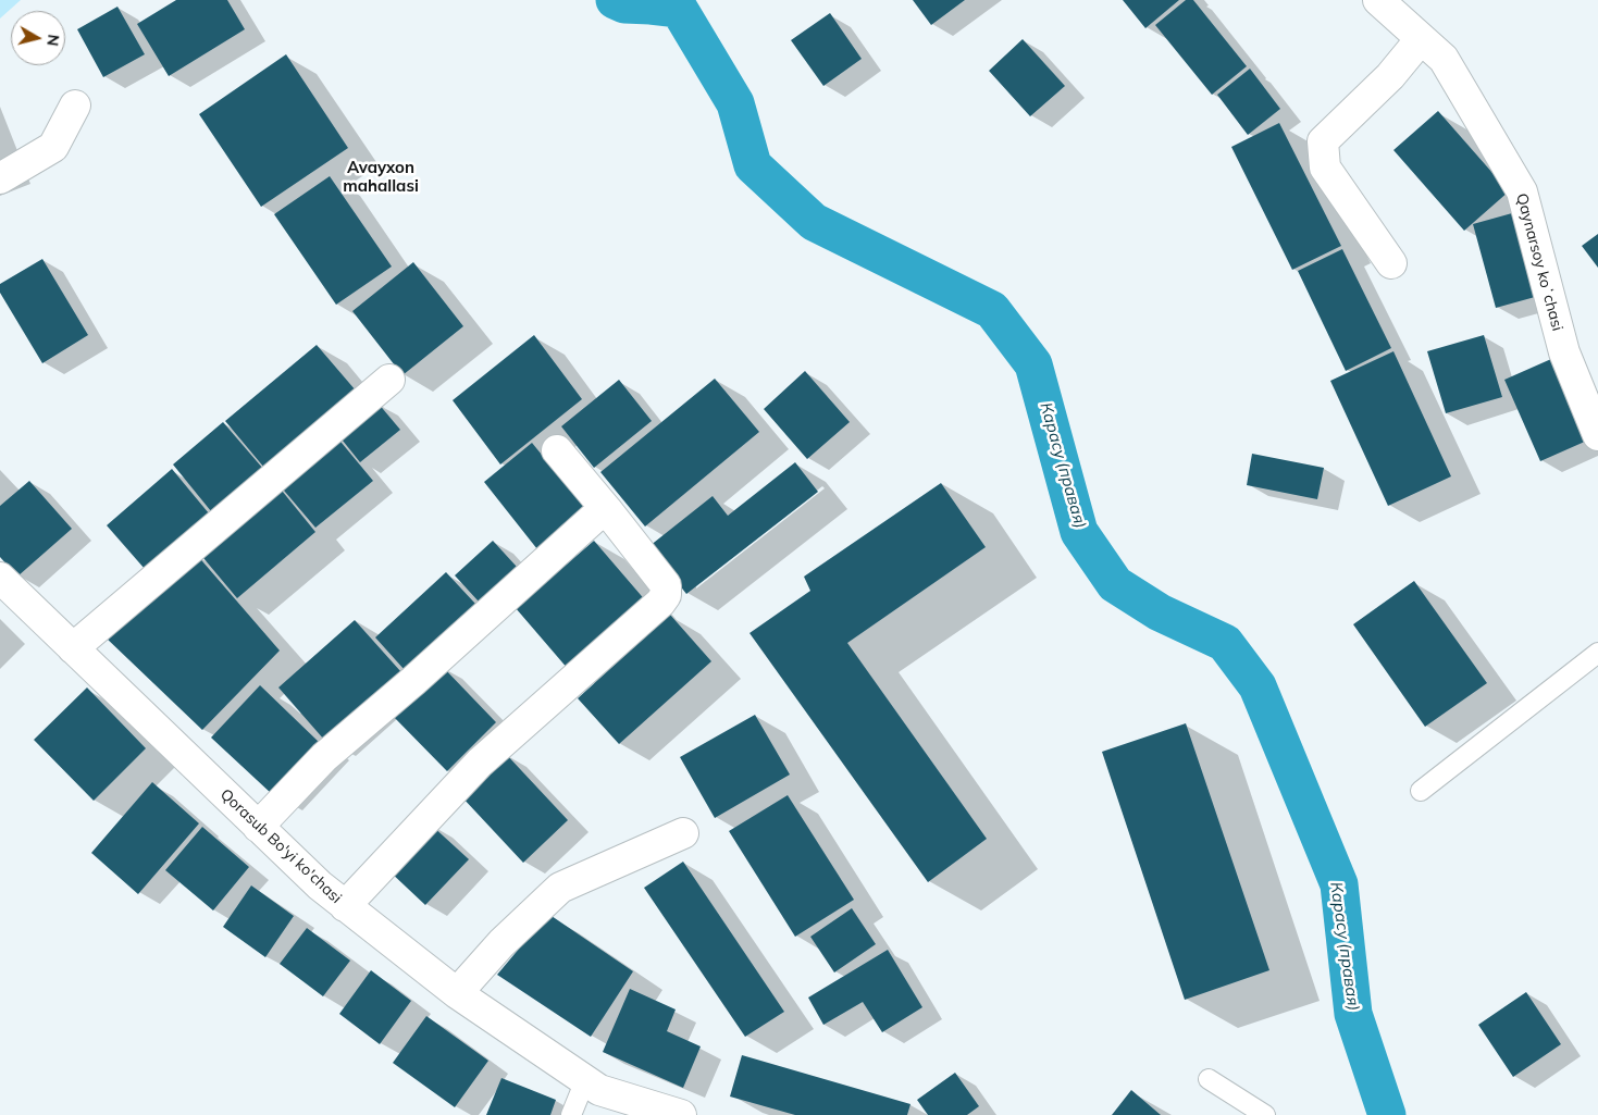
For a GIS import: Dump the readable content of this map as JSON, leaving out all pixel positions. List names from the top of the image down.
{
  "streets": {
    "street": ["Qaynarsoy koʻchasi", "Qorasub Bo'yi ko'chasi"]
  },
  "districts": ["Avayxon mahallasi"],
  "water": ["Карасу (правая)"],
  "north": "right"
}
